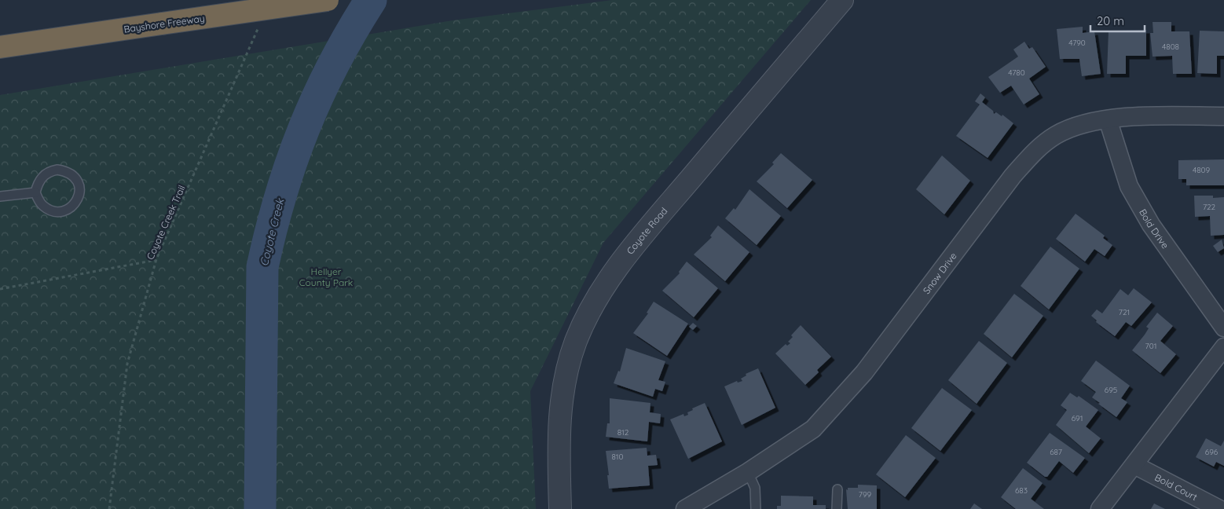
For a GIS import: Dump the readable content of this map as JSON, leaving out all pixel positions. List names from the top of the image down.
{
  "streets": {
    "highway": ["Bayshore Freeway"],
    "street": [
      "Bold Drive",
      "Coyote Road",
      "Snow Drive",
      "Bold Court"
    ],
    "path": ["Coyote Creek Trail"]
  },
  "crossings": [
    ["Bold Drive", "Snow Drive"]
  ],
  "water": ["Coyote Creek"],
  "parks": ["Hellyer County Park"],
  "house_numbers": [
    "4790",
    "4808",
    "4780",
    "4809",
    "722",
    "721",
    "701",
    "695",
    "691",
    "812",
    "687",
    "696",
    "810",
    "683",
    "799"
  ],
  "scale_bar": "20 m"
}
